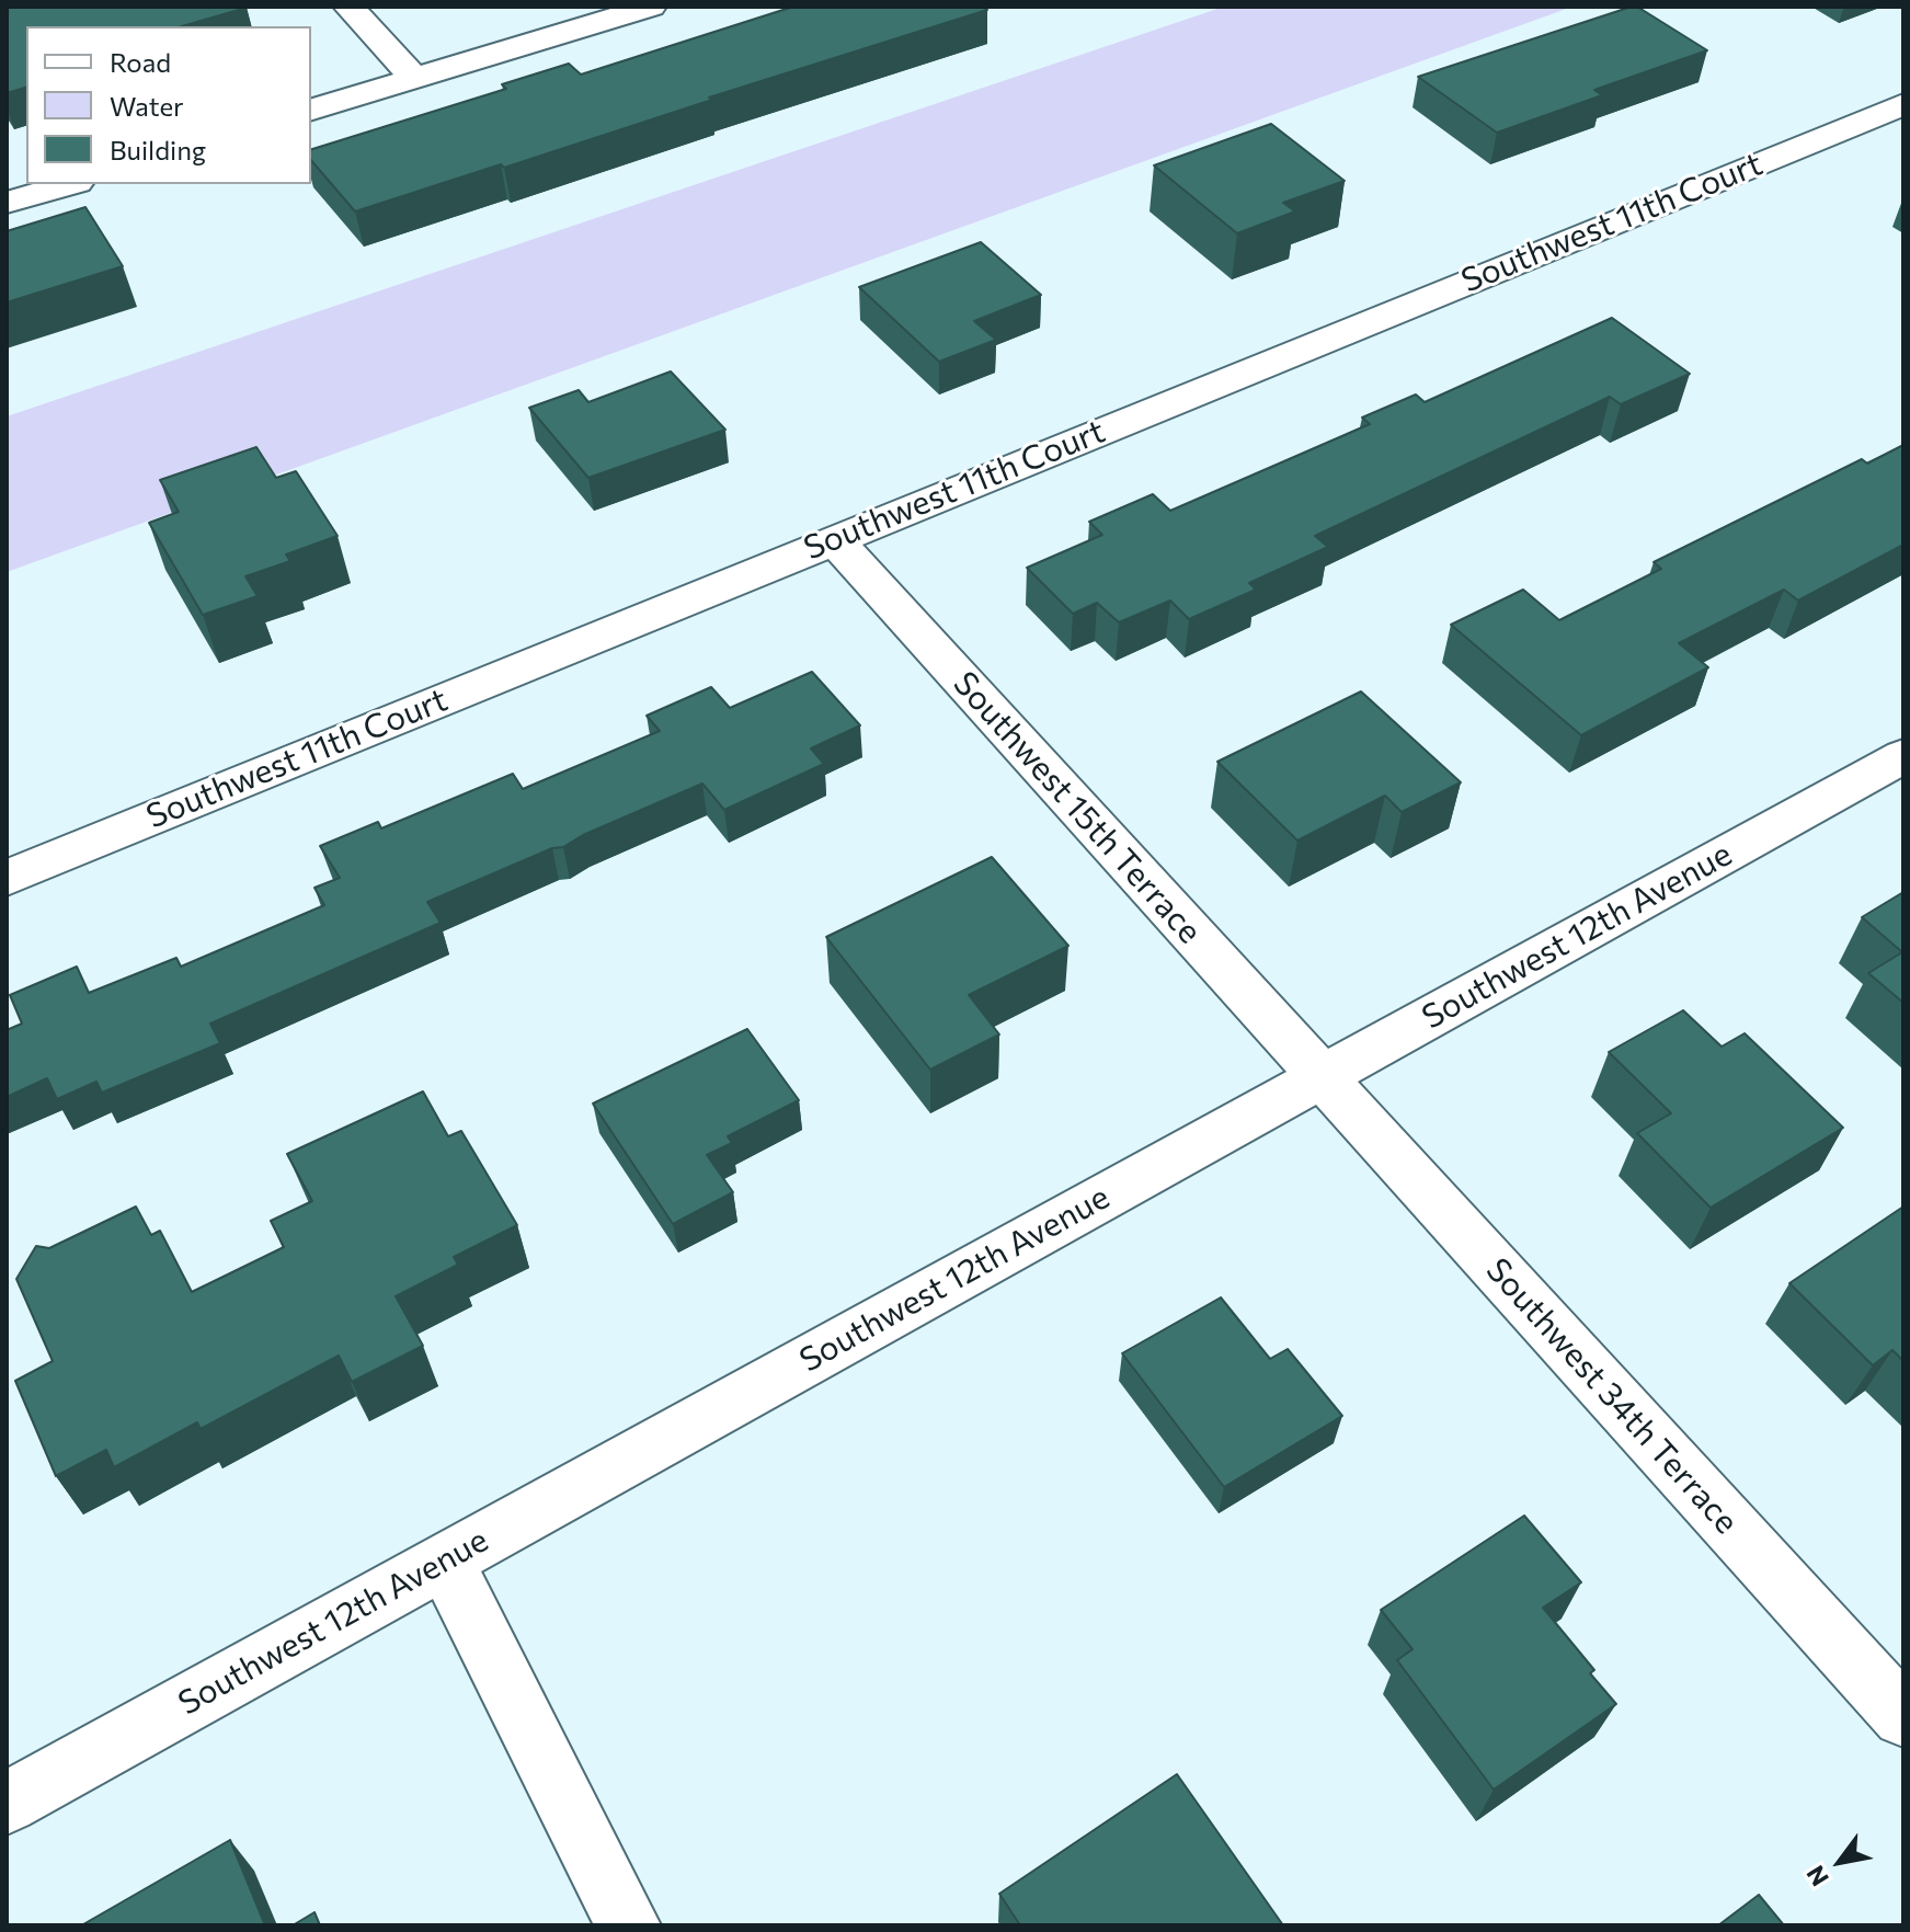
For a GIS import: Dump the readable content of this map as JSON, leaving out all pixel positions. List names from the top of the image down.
{
  "streets": {
    "street": [
      "Southwest 11th Court",
      "Southwest 15th Terrace",
      "Southwest 12th Avenue",
      "Southwest 34th Terrace"
    ]
  },
  "crossings": [
    ["Southwest 11th Court", "Southwest 15th Terrace"],
    ["Southwest 15th Terrace", "Southwest 12th Avenue"],
    ["Southwest 15th Terrace", "Southwest 34th Terrace"],
    ["Southwest 12th Avenue", "Southwest 34th Terrace"]
  ],
  "legend": ["Road", "Water", "Building"],
  "north": "bottom left"
}
